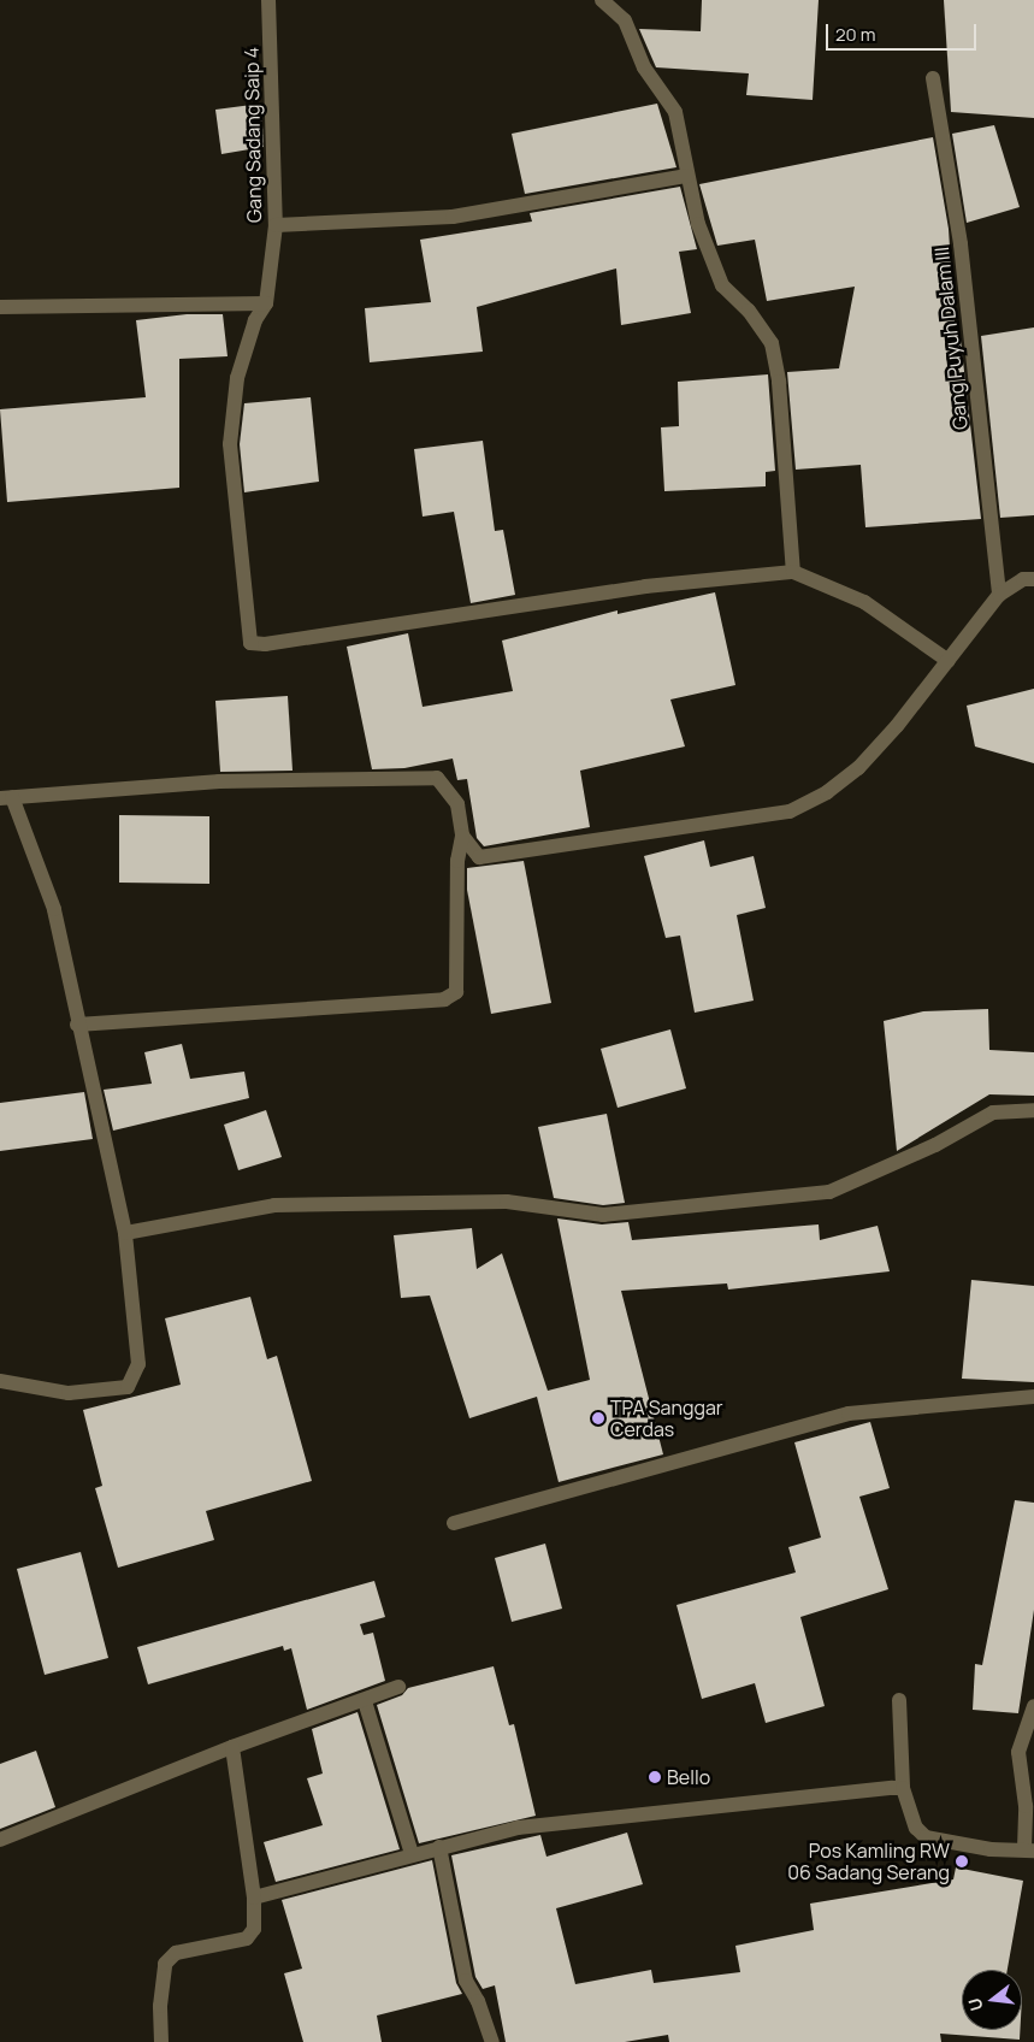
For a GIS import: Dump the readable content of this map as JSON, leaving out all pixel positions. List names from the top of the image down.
{
  "streets": {
    "street": ["Gang Sadang Saip 4", "Gang Puyuh Dalam III"]
  },
  "places": ["TPA Sanggar Cerdas", "Bello", "Pos Kamling RW 06 Sadang Serang"],
  "scale_bar": "20 m",
  "north": "left"
}
